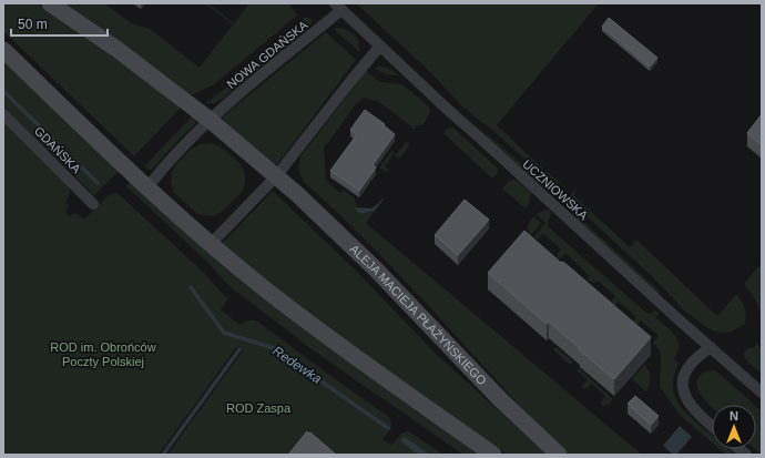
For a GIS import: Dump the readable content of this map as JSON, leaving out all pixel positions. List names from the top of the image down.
{
  "streets": {
    "main road": ["ALEJA MACIEJA PŁAŻYŃSKIEGO"],
    "street": ["NOWA GDAŃSKA", "GDAŃSKA", "UCZNIOWSKA"]
  },
  "crossings": [
    ["NOWA GDAŃSKA", "UCZNIOWSKA"],
    ["NOWA GDAŃSKA", "ALEJA MACIEJA PŁAŻYŃSKIEGO"]
  ],
  "water": ["Redewka"],
  "parks": ["ROD im. Obrońców Poczty Polskiej", "ROD Zaspa"],
  "scale_bar": "50 m",
  "north": "top"
}
